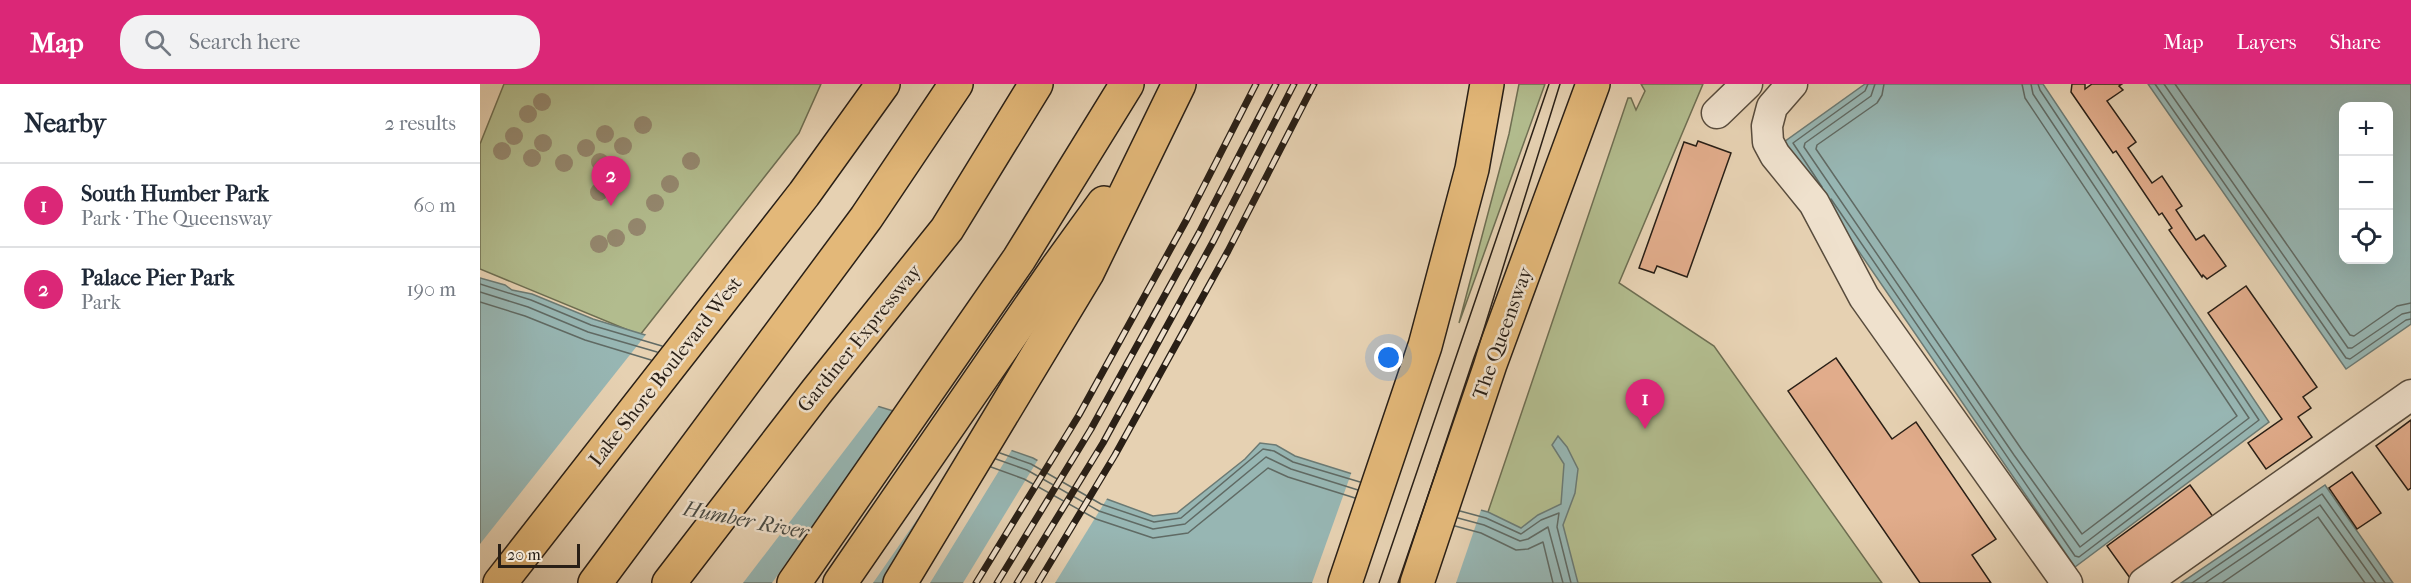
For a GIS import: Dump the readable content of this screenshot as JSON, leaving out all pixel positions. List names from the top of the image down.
{
  "streets": {
    "main road": ["The Queensway", "Gardiner Expressway", "Lake Shore Boulevard West"]
  },
  "water": ["Humber River"],
  "scale_bar": "20 m",
  "page": {
    "header": "Map",
    "search": "Search here",
    "nav": ["Map", "Layers", "Share"],
    "heading": ["Nearby", "2 results"],
    "map_buttons": ["+", "−"],
    "pins": ["2", "1"],
    "list": [
      {
        "mark": "1",
        "name": "South Humber Park",
        "note": "Park · The Queensway",
        "value": "60 m"
      },
      {
        "mark": "2",
        "name": "Palace Pier Park",
        "note": "Park",
        "value": "190 m"
      }
    ],
    "scale": "20 m"
  }
}
